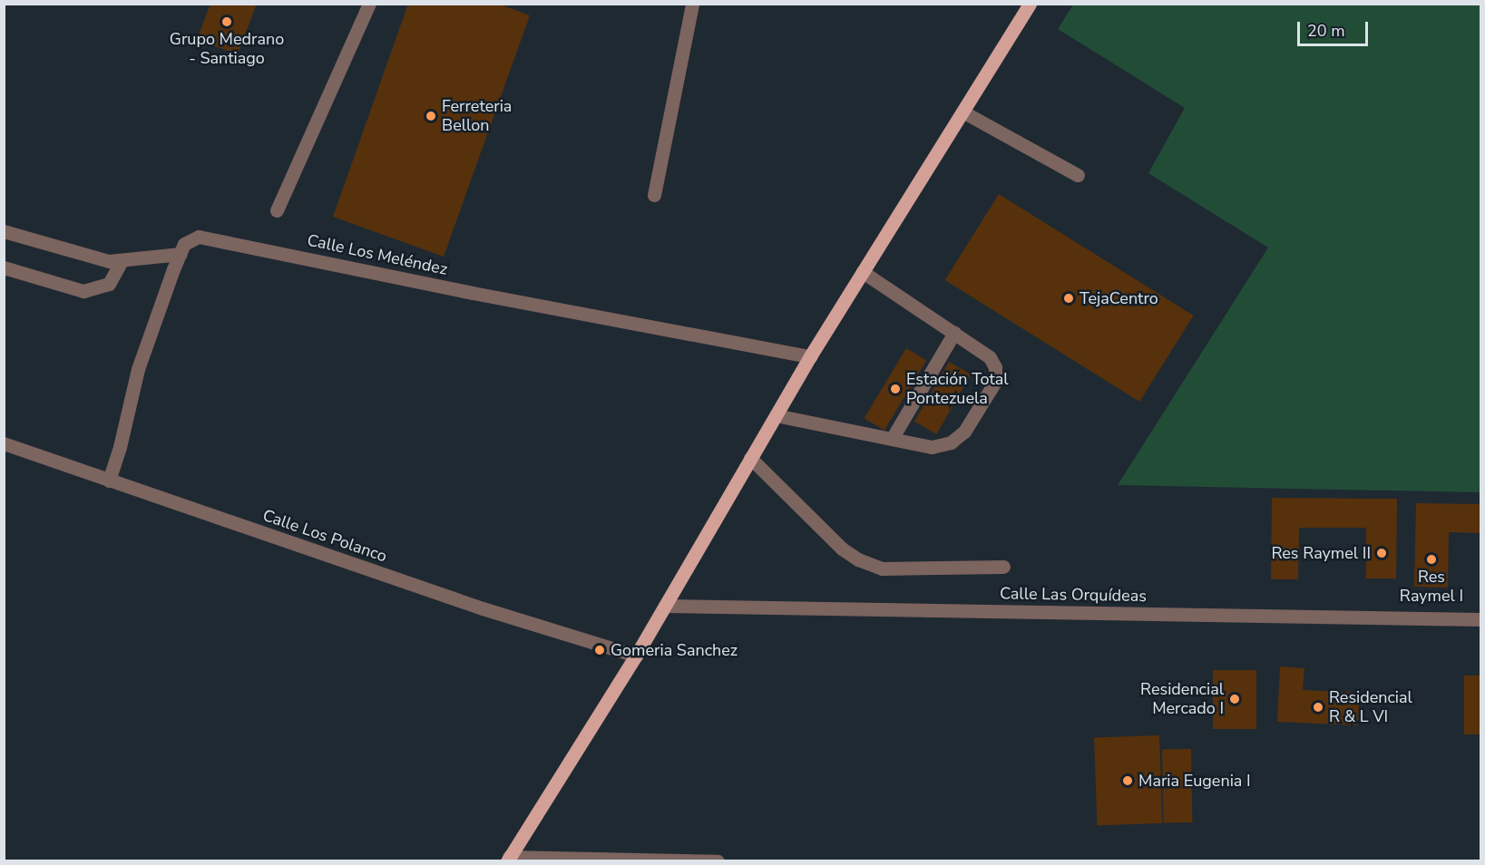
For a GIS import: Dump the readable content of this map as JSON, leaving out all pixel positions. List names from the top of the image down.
{
  "streets": {
    "street": ["Calle Los Meléndez", "Calle Los Polanco", "Calle Las Orquídeas"]
  },
  "crossings": [
    ["Calle Los Meléndez", "Calle Los Polanco"]
  ],
  "places": [
    "Grupo Medrano - Santiago",
    "Ferreteria Bellon",
    "TejaCentro",
    "Estación Total Pontezuela",
    "Res Raymel II",
    "Res Raymel I",
    "Gomeria Sanchez",
    "Residencial Mercado I",
    "Residencial R & L VI",
    "Maria Eugenia I"
  ],
  "scale_bar": "20 m"
}
